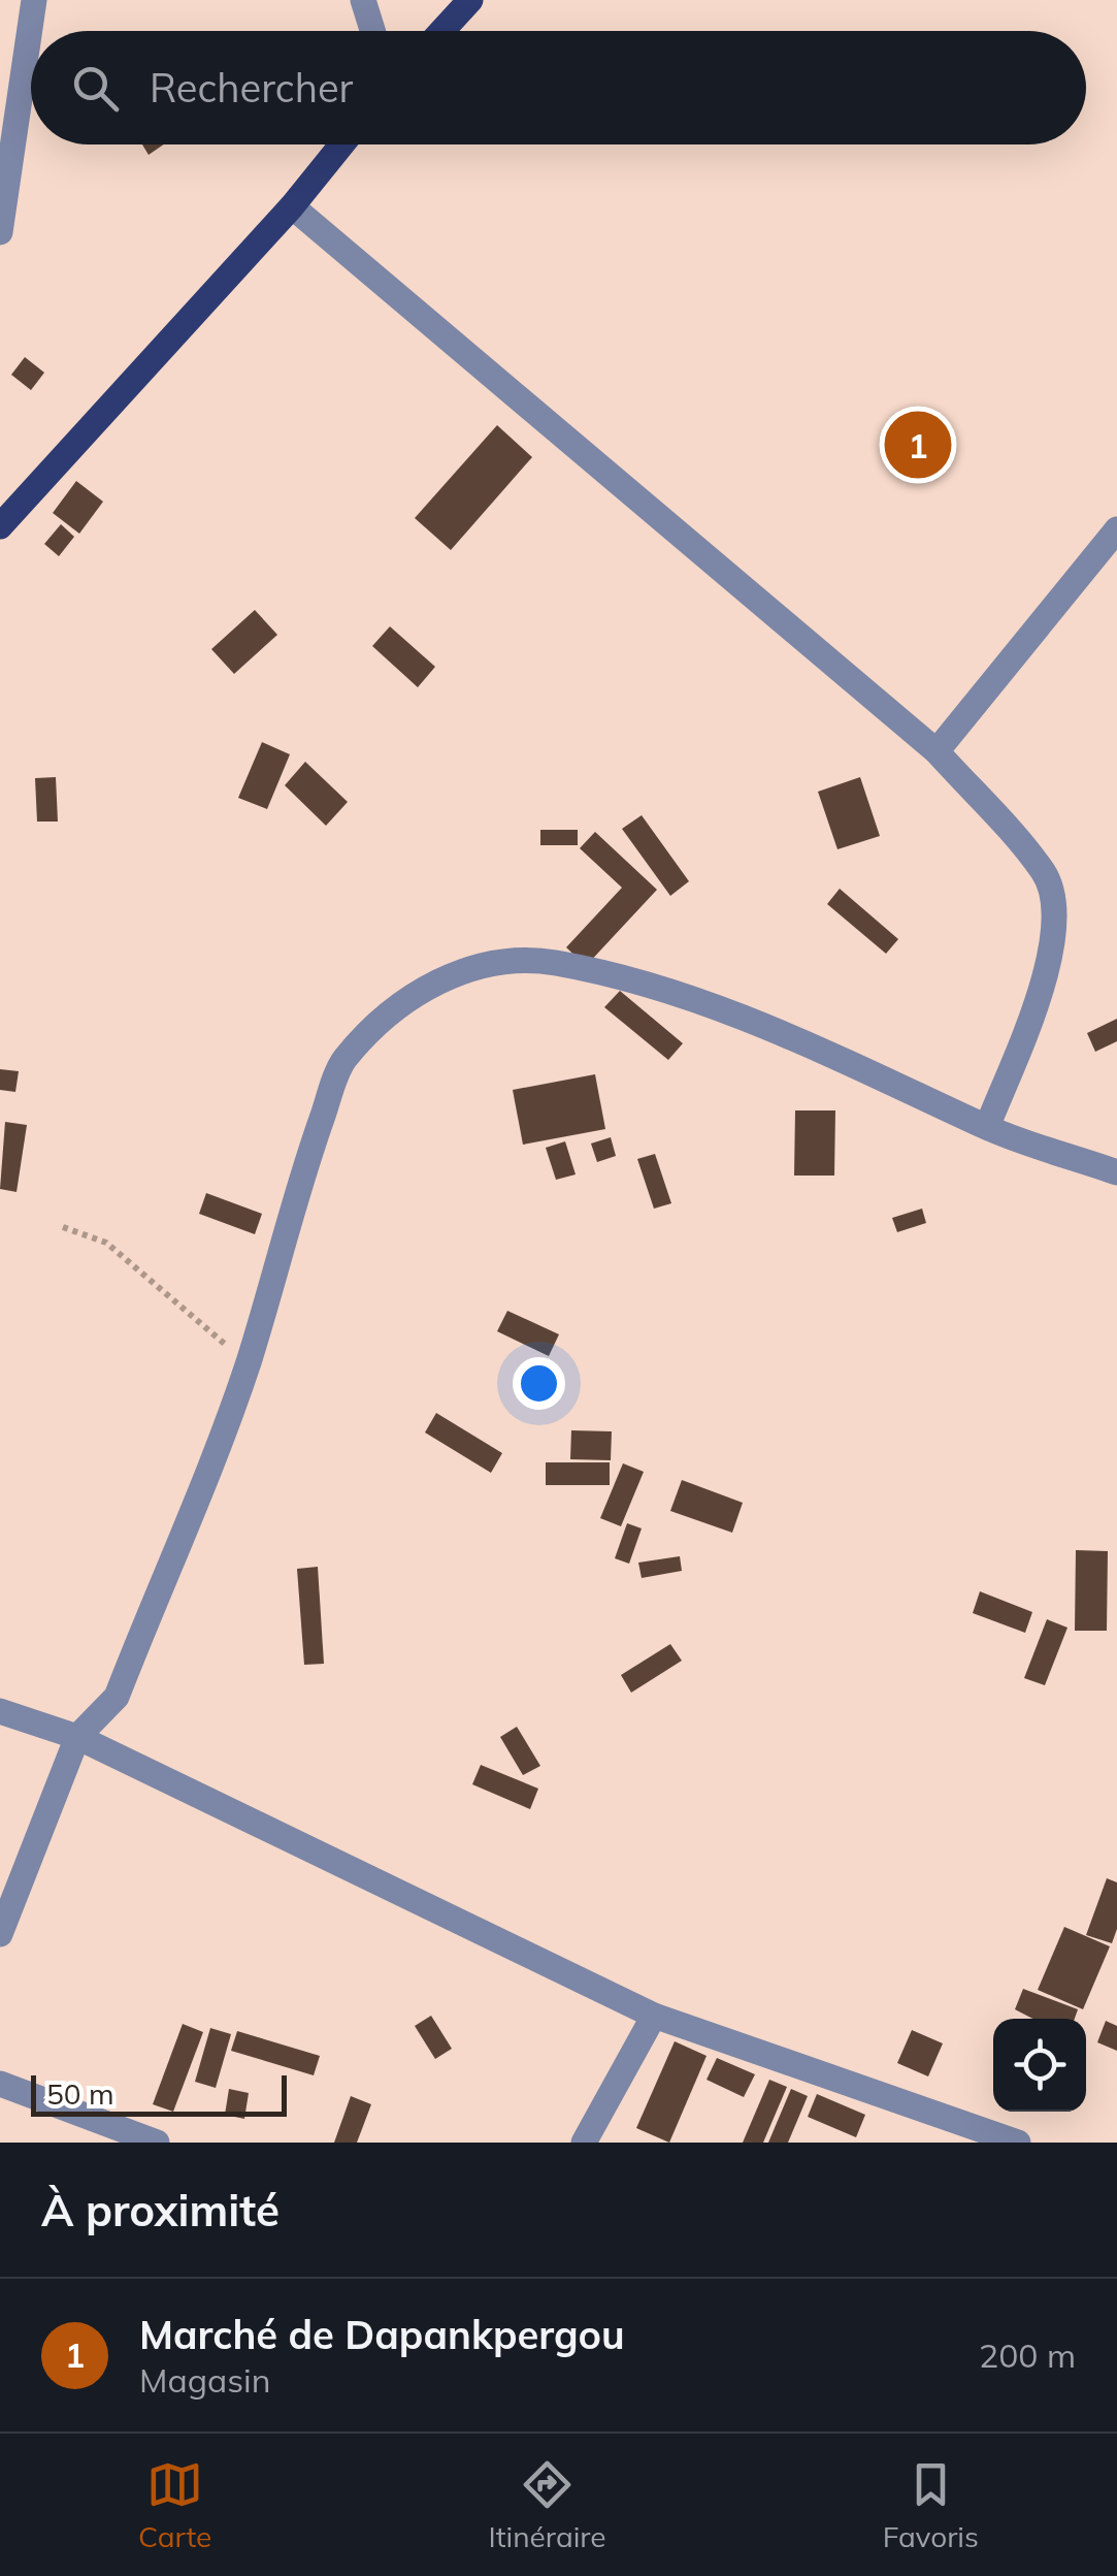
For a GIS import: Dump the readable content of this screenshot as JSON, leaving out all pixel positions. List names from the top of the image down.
{
  "scale_bar": "50 m",
  "page": {
    "search": "Rechercher",
    "pins": "1",
    "scale": "50 m",
    "heading": "À proximité",
    "list": [
      {
        "mark": "1",
        "name": "Marché de Dapankpergou",
        "note": "Magasin",
        "value": "200 m"
      }
    ],
    "nav": ["Carte", "Itinéraire", "Favoris"]
  }
}
